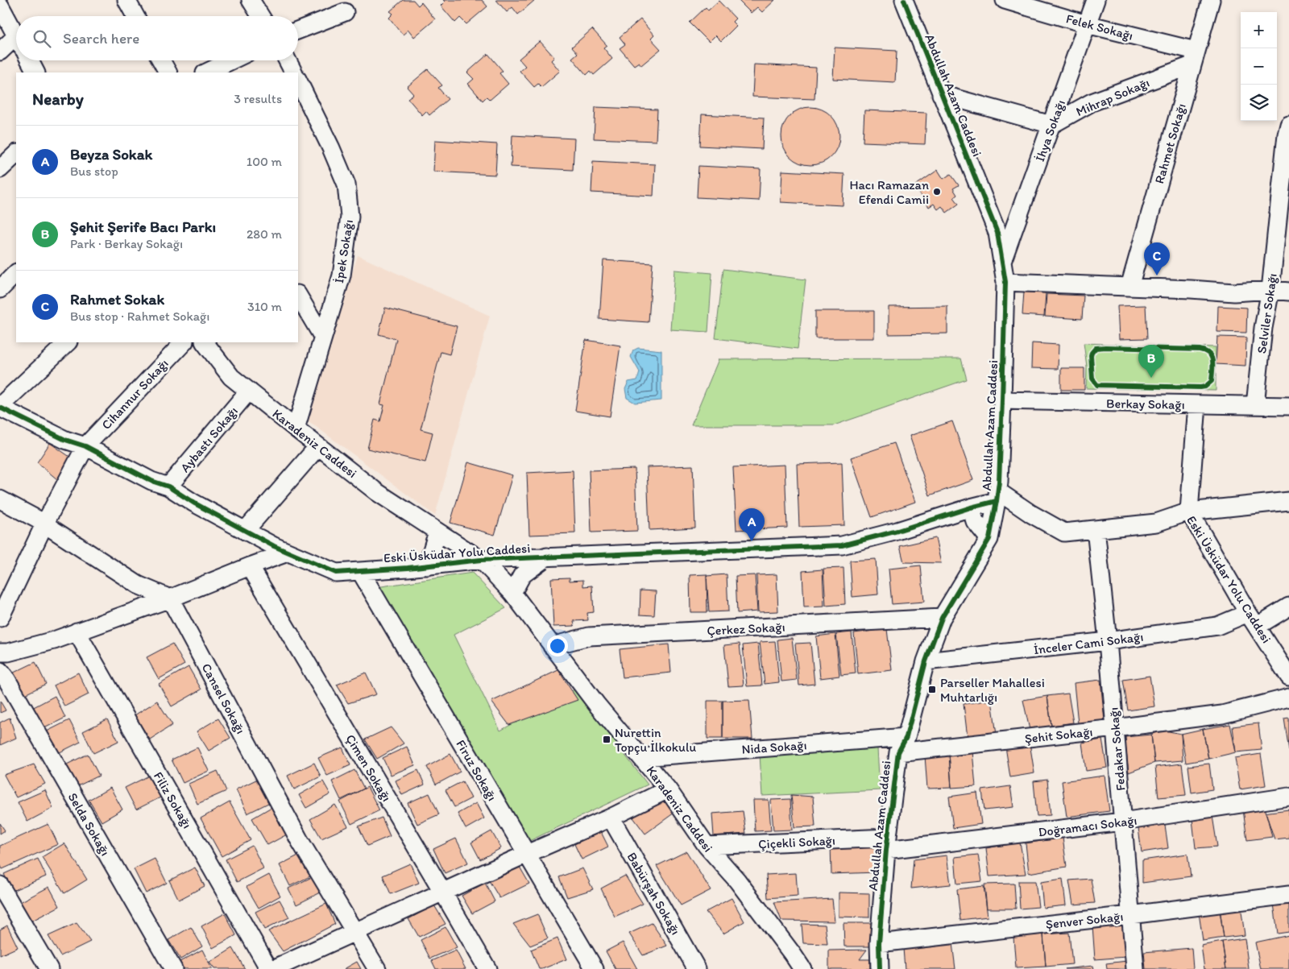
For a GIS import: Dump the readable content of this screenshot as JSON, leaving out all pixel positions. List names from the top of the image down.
{
  "streets": {
    "street": [
      "Felek Sokağı",
      "Abdullah Azam Caddesi",
      "Mihrap Sokağı",
      "İhya Sokağı",
      "Rahmet Sokağı",
      "İpek Sokağı",
      "Selviler Sokağı",
      "Cihannur Sokağı",
      "Berkay Sokağı",
      "Aybastı Sokağı",
      "Karadeniz Caddesi",
      "Eski Üsküdar Yolu Caddesi",
      "Çerkez Sokağı",
      "İnceler Cami Sokağı",
      "Cansel Sokağı",
      "Şehit Sokağı",
      "Nida Sokağı",
      "Fedakar Sokağı",
      "Çimen Sokağı",
      "Firuz Sokağı",
      "Filiz Sokağı",
      "Selda Sokağı",
      "Doğramacı Sokağı",
      "Çiçekli Sokağı",
      "Babürşah Sokağı",
      "Şenver Sokağı"
    ]
  },
  "crossings": [
    ["Felek Sokağı", "Mihrap Sokağı"],
    ["Felek Sokağı", "İhya Sokağı"],
    ["Felek Sokağı", "Rahmet Sokağı"],
    ["Abdullah Azam Caddesi", "İhya Sokağı"],
    ["Abdullah Azam Caddesi", "Berkay Sokağı"],
    ["Abdullah Azam Caddesi", "Eski Üsküdar Yolu Caddesi"],
    ["Abdullah Azam Caddesi", "Çerkez Sokağı"],
    ["Abdullah Azam Caddesi", "İnceler Cami Sokağı"],
    ["Abdullah Azam Caddesi", "Şehit Sokağı"],
    ["Abdullah Azam Caddesi", "Nida Sokağı"],
    ["Abdullah Azam Caddesi", "Doğramacı Sokağı"],
    ["Abdullah Azam Caddesi", "Çiçekli Sokağı"],
    ["Abdullah Azam Caddesi", "Şenver Sokağı"],
    ["Mihrap Sokağı", "İhya Sokağı"],
    ["Mihrap Sokağı", "Rahmet Sokağı"],
    ["İpek Sokağı", "Karadeniz Caddesi"],
    ["Selviler Sokağı", "Berkay Sokağı"],
    ["Cihannur Sokağı", "Eski Üsküdar Yolu Caddesi"],
    ["Aybastı Sokağı", "Karadeniz Caddesi"],
    ["Aybastı Sokağı", "Eski Üsküdar Yolu Caddesi"],
    ["Karadeniz Caddesi", "Eski Üsküdar Yolu Caddesi"],
    ["Karadeniz Caddesi", "Çerkez Sokağı"],
    ["Karadeniz Caddesi", "Nida Sokağı"],
    ["Karadeniz Caddesi", "Çiçekli Sokağı"],
    ["Eski Üsküdar Yolu Caddesi", "İnceler Cami Sokağı"],
    ["Eski Üsküdar Yolu Caddesi", "Fedakar Sokağı"],
    ["Eski Üsküdar Yolu Caddesi", "Firuz Sokağı"],
    ["İnceler Cami Sokağı", "Fedakar Sokağı"],
    ["Şehit Sokağı", "Fedakar Sokağı"],
    ["Fedakar Sokağı", "Doğramacı Sokağı"],
    ["Fedakar Sokağı", "Şenver Sokağı"],
    ["Doğramacı Sokağı", "Çiçekli Sokağı"]
  ],
  "places": {
    "other": ["Hacı Ramazan Efendi Camii"],
    "transit": ["Parseller Mahallesi Muhtarlığı", "Nurettin Topçu İlkokulu"]
  },
  "page": {
    "map_buttons": ["+", "−"],
    "search": "Search here",
    "heading": ["Nearby", "3 results"],
    "list": [
      {
        "mark": "A",
        "name": "Beyza Sokak",
        "note": "Bus stop",
        "value": "100 m"
      },
      {
        "mark": "B",
        "name": "Şehit Şerife Bacı Parkı",
        "note": "Park · Berkay Sokağı",
        "value": "280 m"
      },
      {
        "mark": "C",
        "name": "Rahmet Sokak",
        "note": "Bus stop · Rahmet Sokağı",
        "value": "310 m"
      }
    ],
    "pins": ["C", "B", "A"]
  }
}
